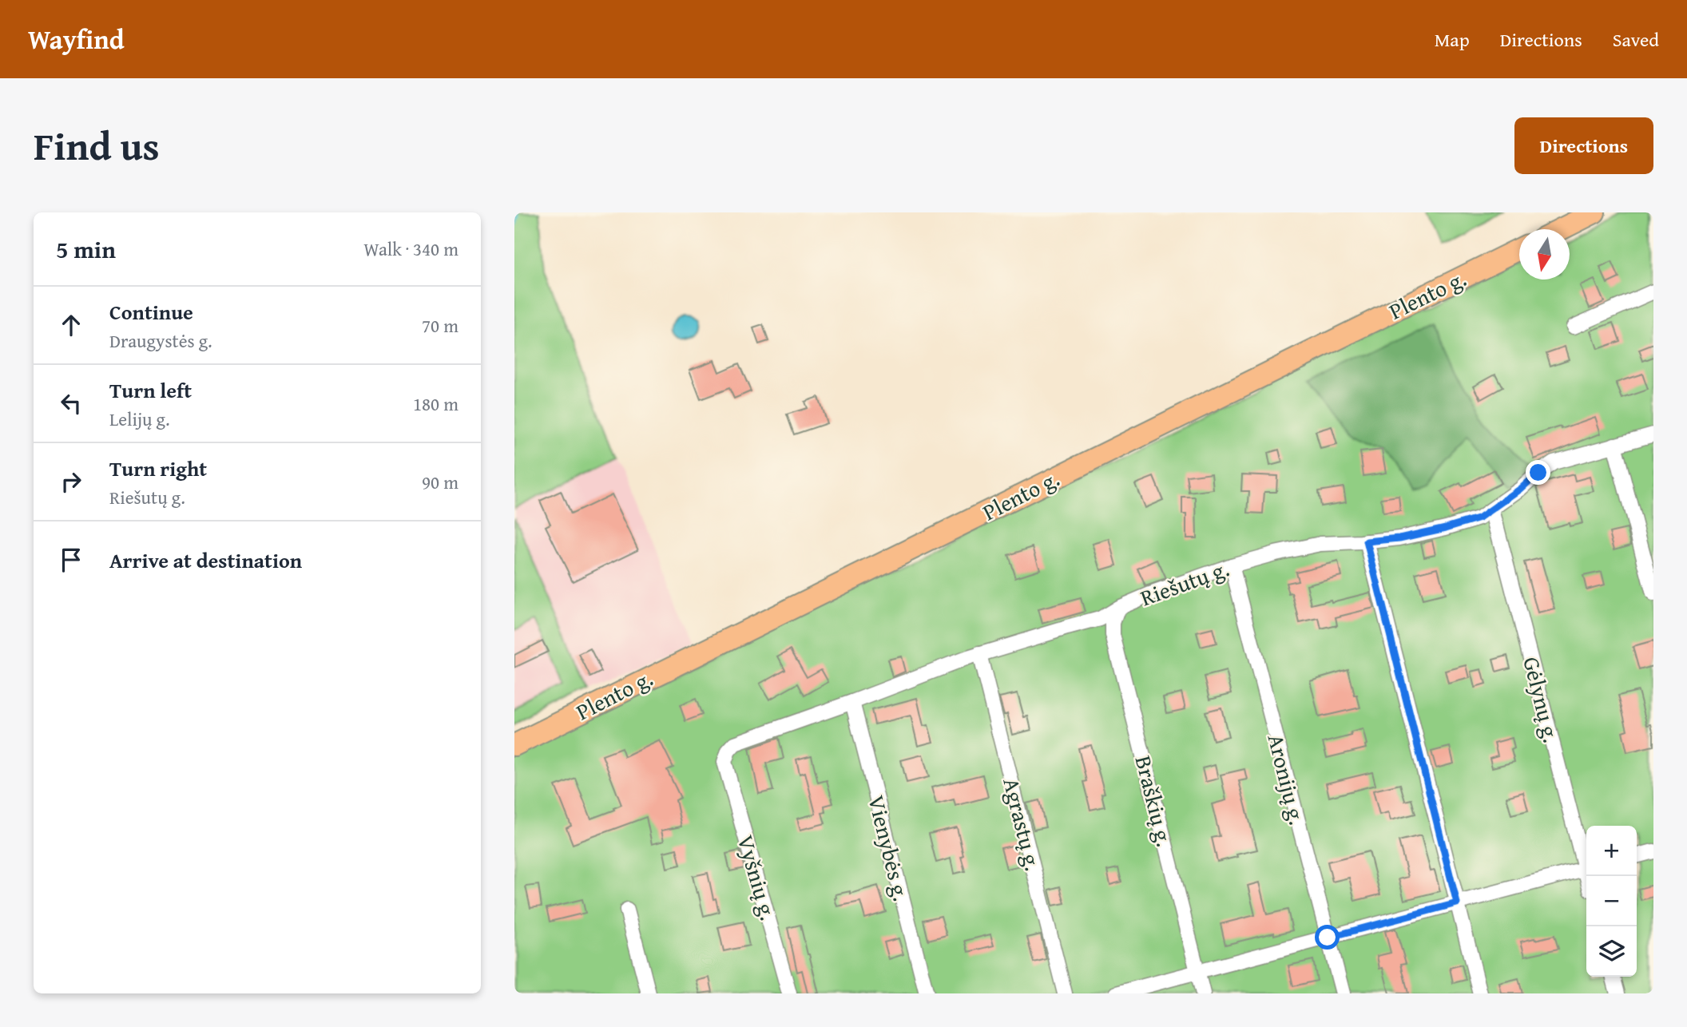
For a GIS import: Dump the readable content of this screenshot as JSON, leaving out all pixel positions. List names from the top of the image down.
{
  "streets": {
    "highway": ["Plento g."],
    "street": [
      "Riešutų g.",
      "Gėlynų g.",
      "Aronijų g.",
      "Braškių g.",
      "Agrastų g.",
      "Vienybės g.",
      "Vyšnių g."
    ]
  },
  "crossings": [
    ["Riešutų g.", "Gėlynų g."],
    ["Riešutų g.", "Aronijų g."],
    ["Riešutų g.", "Braškių g."],
    ["Riešutų g.", "Agrastų g."],
    ["Riešutų g.", "Vienybės g."],
    ["Riešutų g.", "Vyšnių g."]
  ],
  "north": "bottom",
  "page": {
    "header": "Wayfind",
    "nav": ["Map", "Directions", "Saved"],
    "title": "Find us",
    "buttons": "Directions",
    "heading": ["5 min", "Walk · 340 m"],
    "list": [
      ["Continue", "Draugystės g.", "70 m"],
      ["Turn left", "Lelijų g.", "180 m"],
      ["Turn right", "Riešutų g.", "90 m"],
      "Arrive at destination"
    ],
    "map_buttons": ["+", "−"]
  }
}
